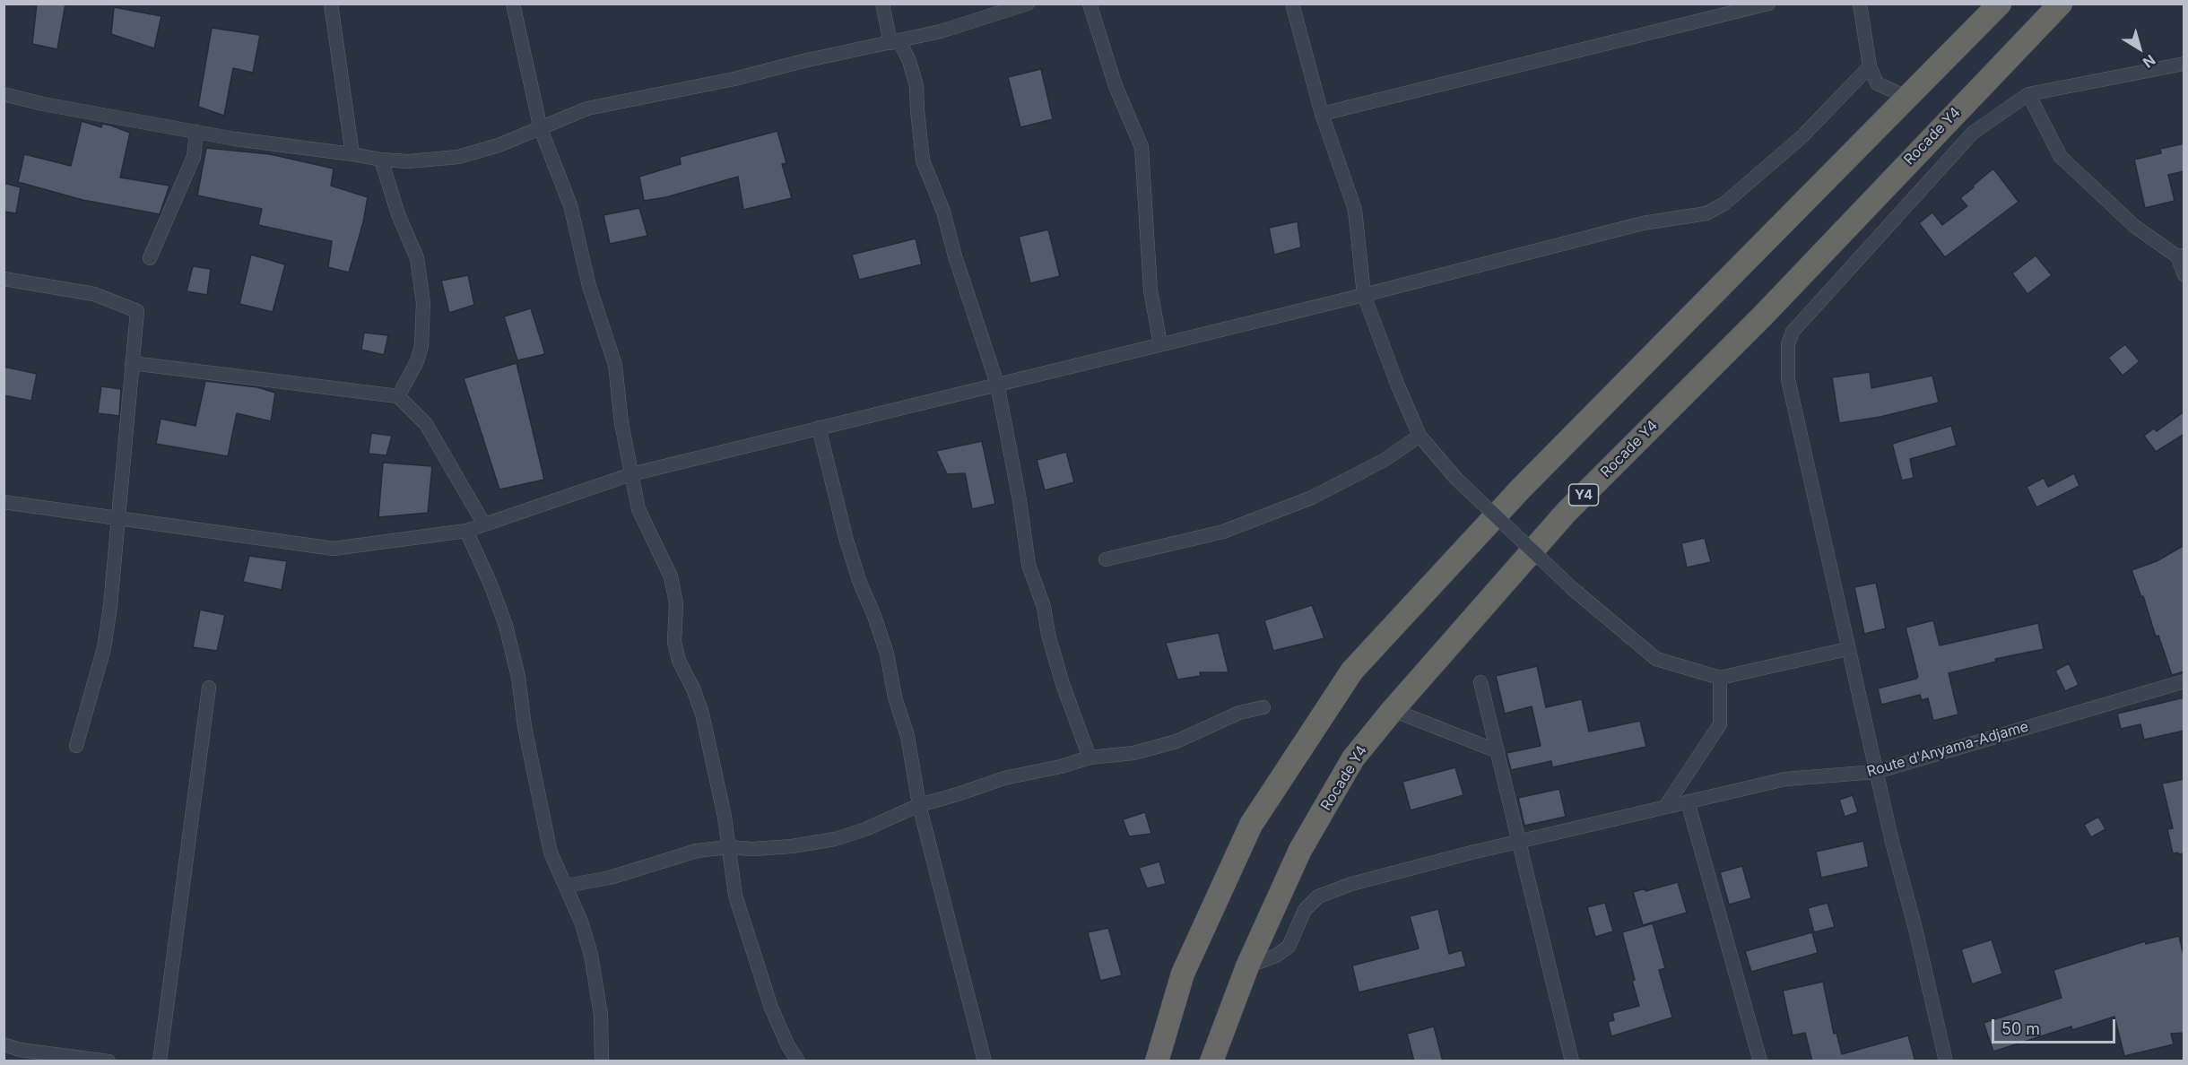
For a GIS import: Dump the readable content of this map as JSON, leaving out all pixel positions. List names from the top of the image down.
{
  "streets": {
    "highway": ["Rocade Y4", "Y4"],
    "street": ["Route d'Anyama-Adjame"]
  },
  "crossings": [
    ["Rocade Y4", "Route d'Anyama-Adjame"]
  ],
  "scale_bar": "50 m",
  "north": "bottom right"
}
